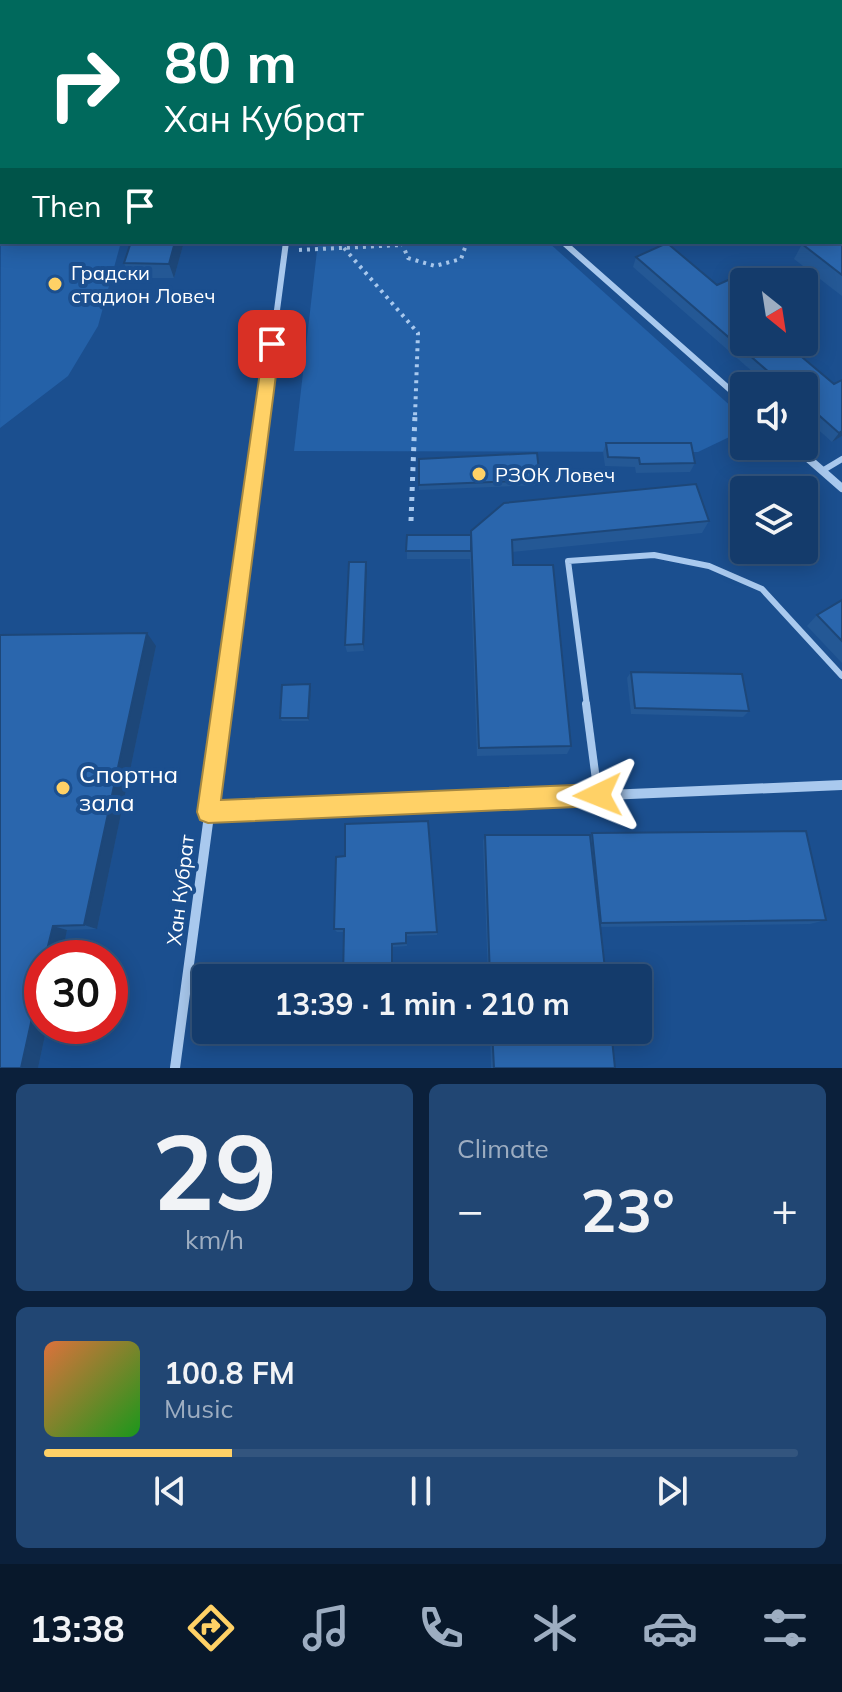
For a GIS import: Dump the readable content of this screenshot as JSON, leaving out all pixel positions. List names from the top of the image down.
{
  "streets": {
    "street": ["Хан Кубрат"]
  },
  "places": ["Градски стадион Ловеч", "РЗОК Ловеч", "Спортна зала"],
  "north": "bottom right",
  "page": {
    "turn": ["80 m", "Хан Кубрат"],
    "then": "Then",
    "limit": "30",
    "trip": "13:39 · 1 min · 210 m",
    "tile": [
      ["29", "km/h"],
      "Climate"
    ],
    "heat": ["−", "23°", "+"],
    "song": ["100.8 FM", "Music"],
    "tabs": "13:38"
  }
}
